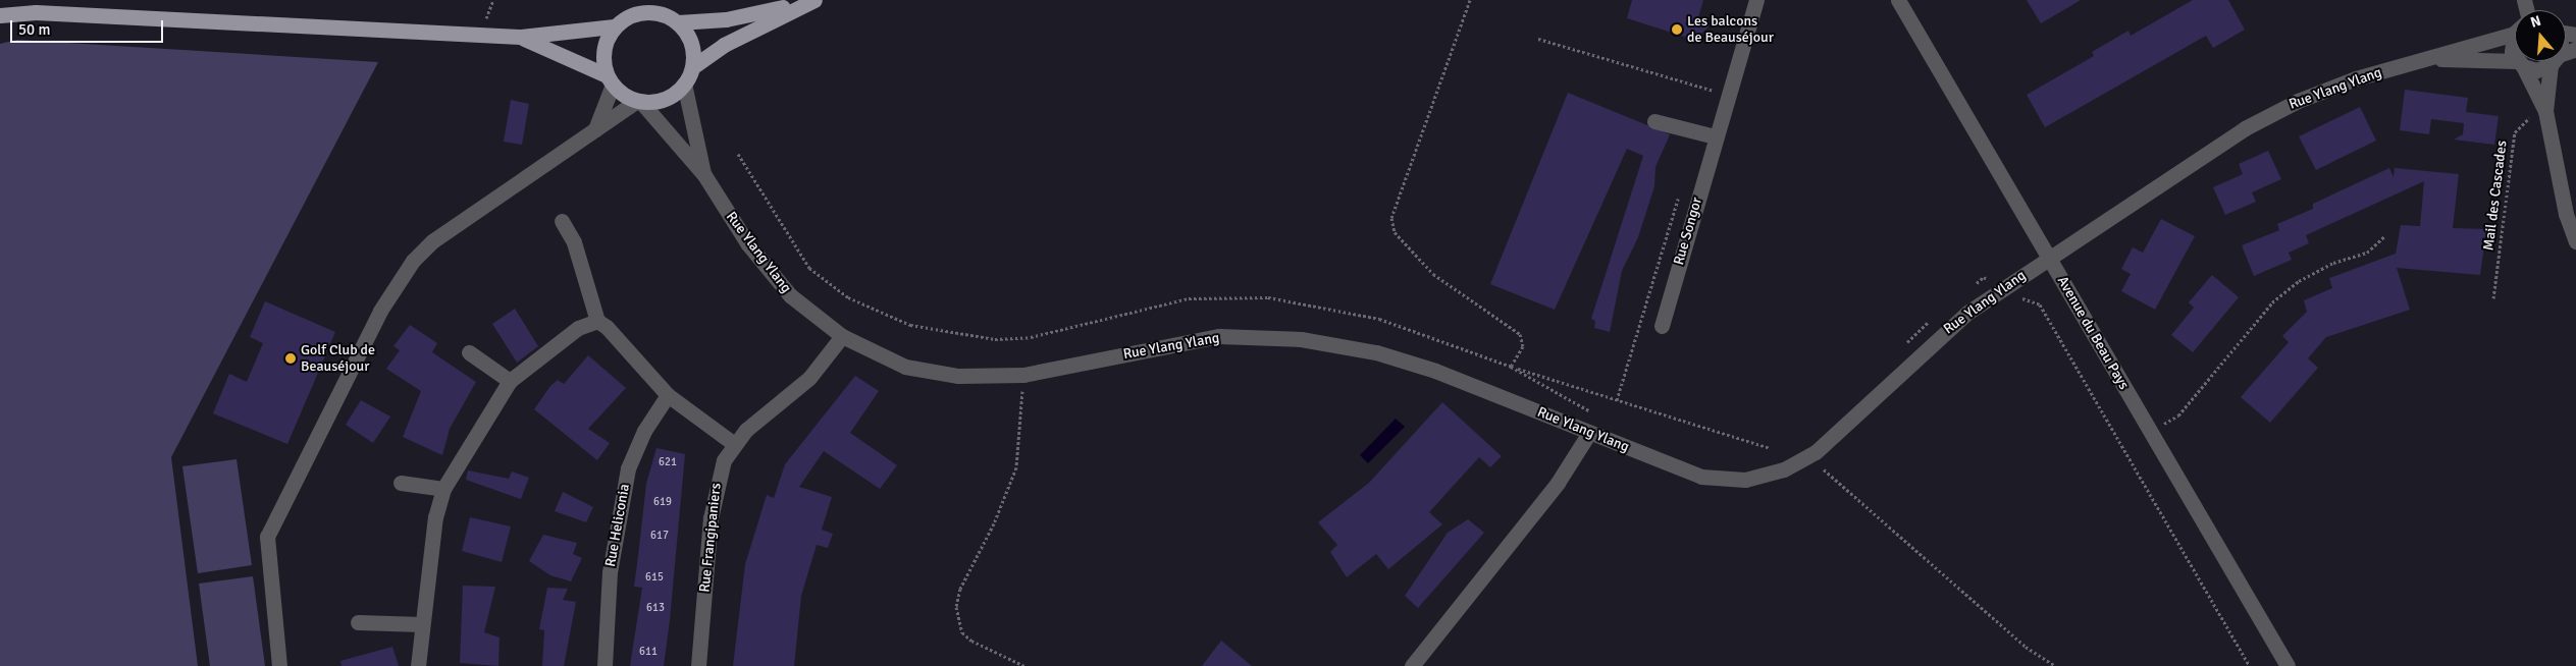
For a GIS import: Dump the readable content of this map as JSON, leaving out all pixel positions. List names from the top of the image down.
{
  "streets": {
    "street": [
      "Rue Ylang Ylang",
      "Rue Songor",
      "Avenue du Beau Pays",
      "Rue Heliconia",
      "Rue Frangipaniers"
    ],
    "path": ["Mail des Cascades"]
  },
  "crossings": [
    ["Rue Ylang Ylang", "Avenue du Beau Pays"],
    ["Rue Ylang Ylang", "Rue Frangipaniers"]
  ],
  "places": ["Les balcons de Beauséjour", "Golf Club de Beauséjour"],
  "house_numbers": [
    "621",
    "619",
    "617",
    "615",
    "613",
    "611"
  ],
  "scale_bar": "50 m",
  "north": "top"
}
